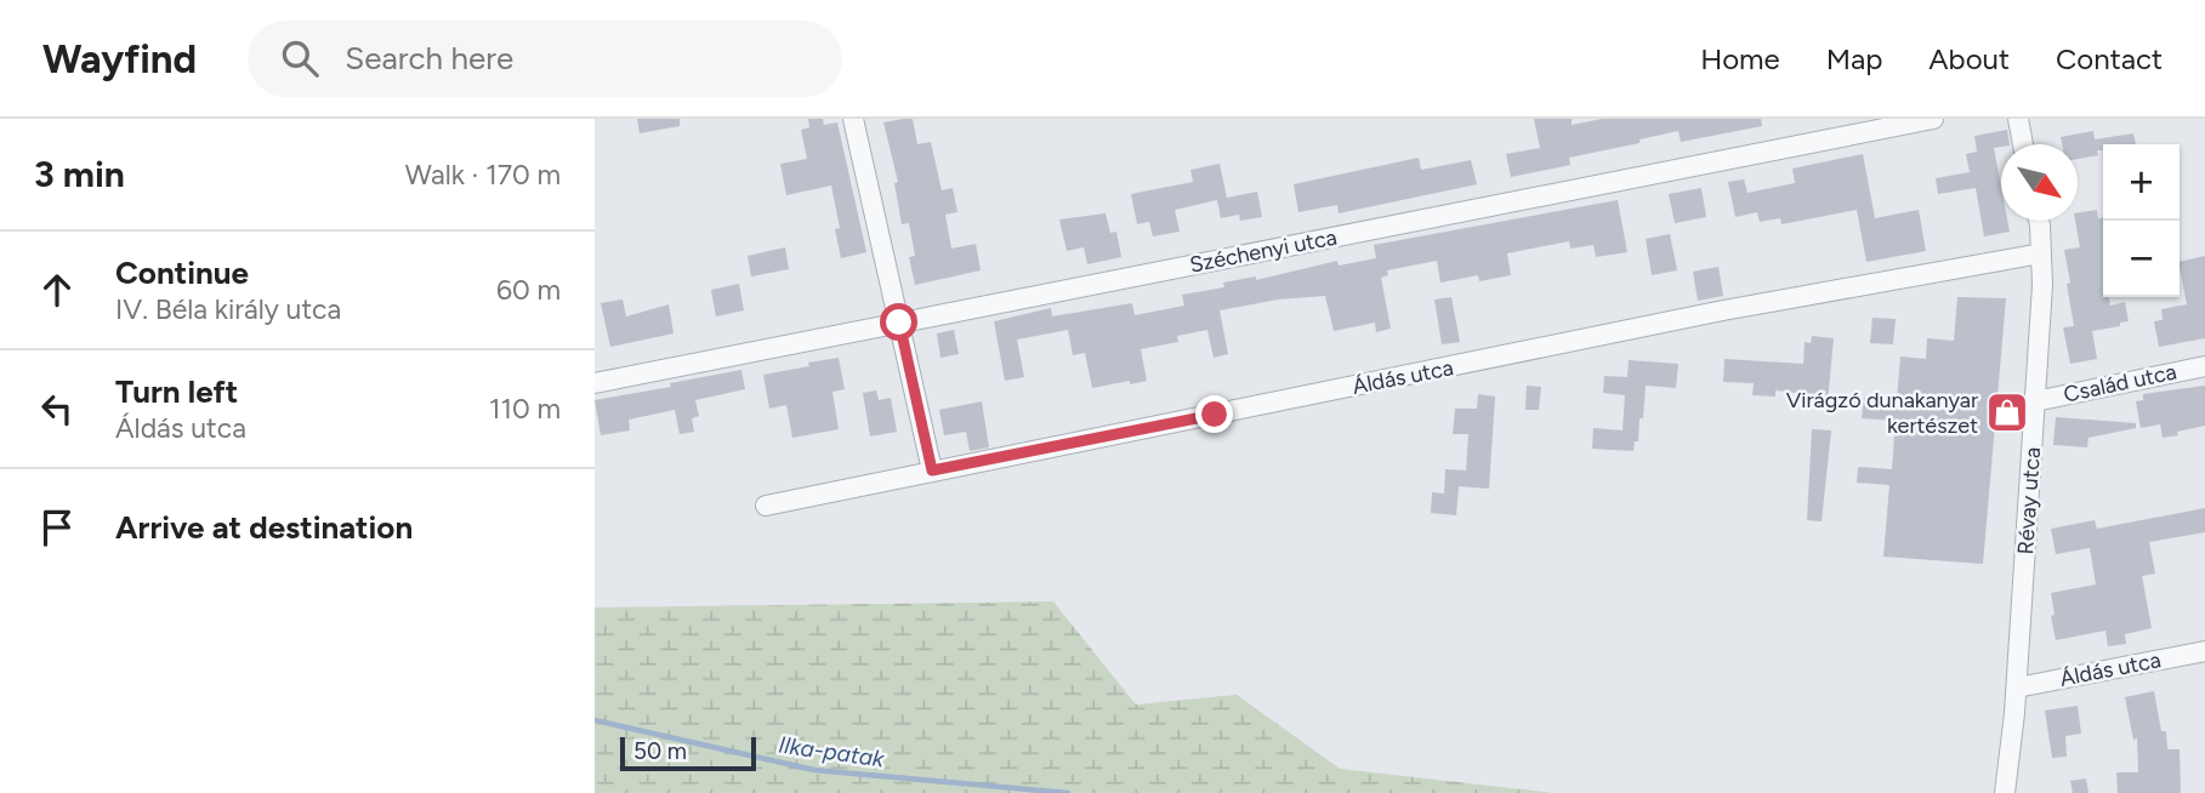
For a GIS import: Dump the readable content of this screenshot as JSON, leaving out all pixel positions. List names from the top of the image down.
{
  "streets": {
    "street": [
      "Széchenyi utca",
      "Áldás utca",
      "Család utca",
      "Révay utca"
    ]
  },
  "crossings": [
    ["Áldás utca", "Révay utca"],
    ["Család utca", "Révay utca"]
  ],
  "water": ["Ilka-patak"],
  "places": {
    "shop": ["Virágzó dunakanyar kertészet"]
  },
  "scale_bar": "50 m",
  "north": "bottom right",
  "page": {
    "header": "Wayfind",
    "search": "Search here",
    "nav": [
      "Home",
      "Map",
      "About",
      "Contact"
    ],
    "heading": ["3 min", "Walk · 170 m"],
    "map_buttons": ["+", "−"],
    "list": [
      ["Continue", "IV. Béla király utca", "60 m"],
      ["Turn left", "Áldás utca", "110 m"],
      "Arrive at destination"
    ],
    "scale": "50 m"
  }
}
